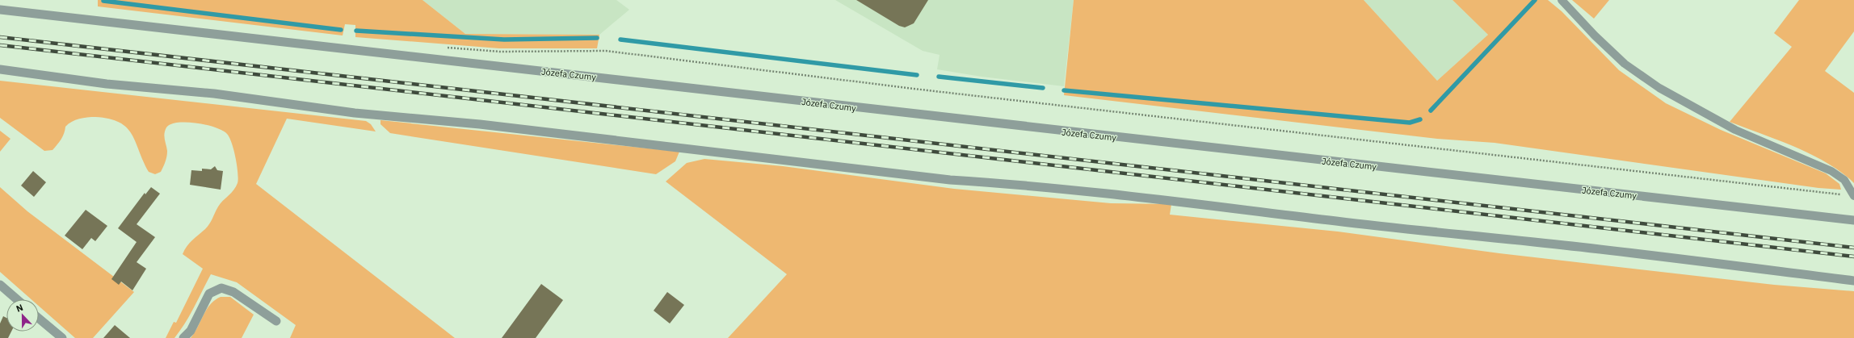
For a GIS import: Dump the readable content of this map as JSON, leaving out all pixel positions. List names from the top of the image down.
{
  "streets": {
    "street": ["Józefa Czumy"]
  },
  "north": "top"
}
